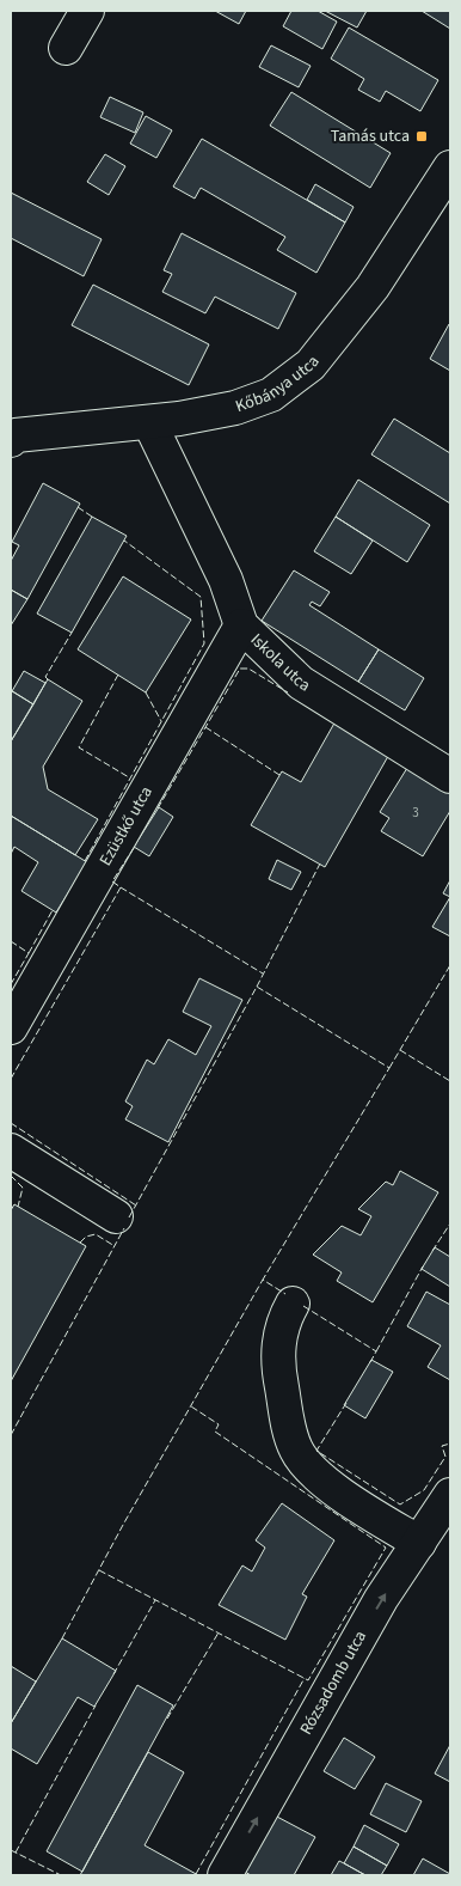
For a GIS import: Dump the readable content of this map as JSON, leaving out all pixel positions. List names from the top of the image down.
{
  "streets": {
    "street": [
      "Kőbánya utca",
      "Iskola utca",
      "Ezüstkő utca",
      "Rózsadomb utca"
    ]
  },
  "crossings": [
    ["Kőbánya utca", "Iskola utca"],
    ["Iskola utca", "Ezüstkő utca"]
  ],
  "one_way": ["Rózsadomb utca"],
  "places": {
    "transit": ["Tamás utca"]
  },
  "house_numbers": ["3"]
}
